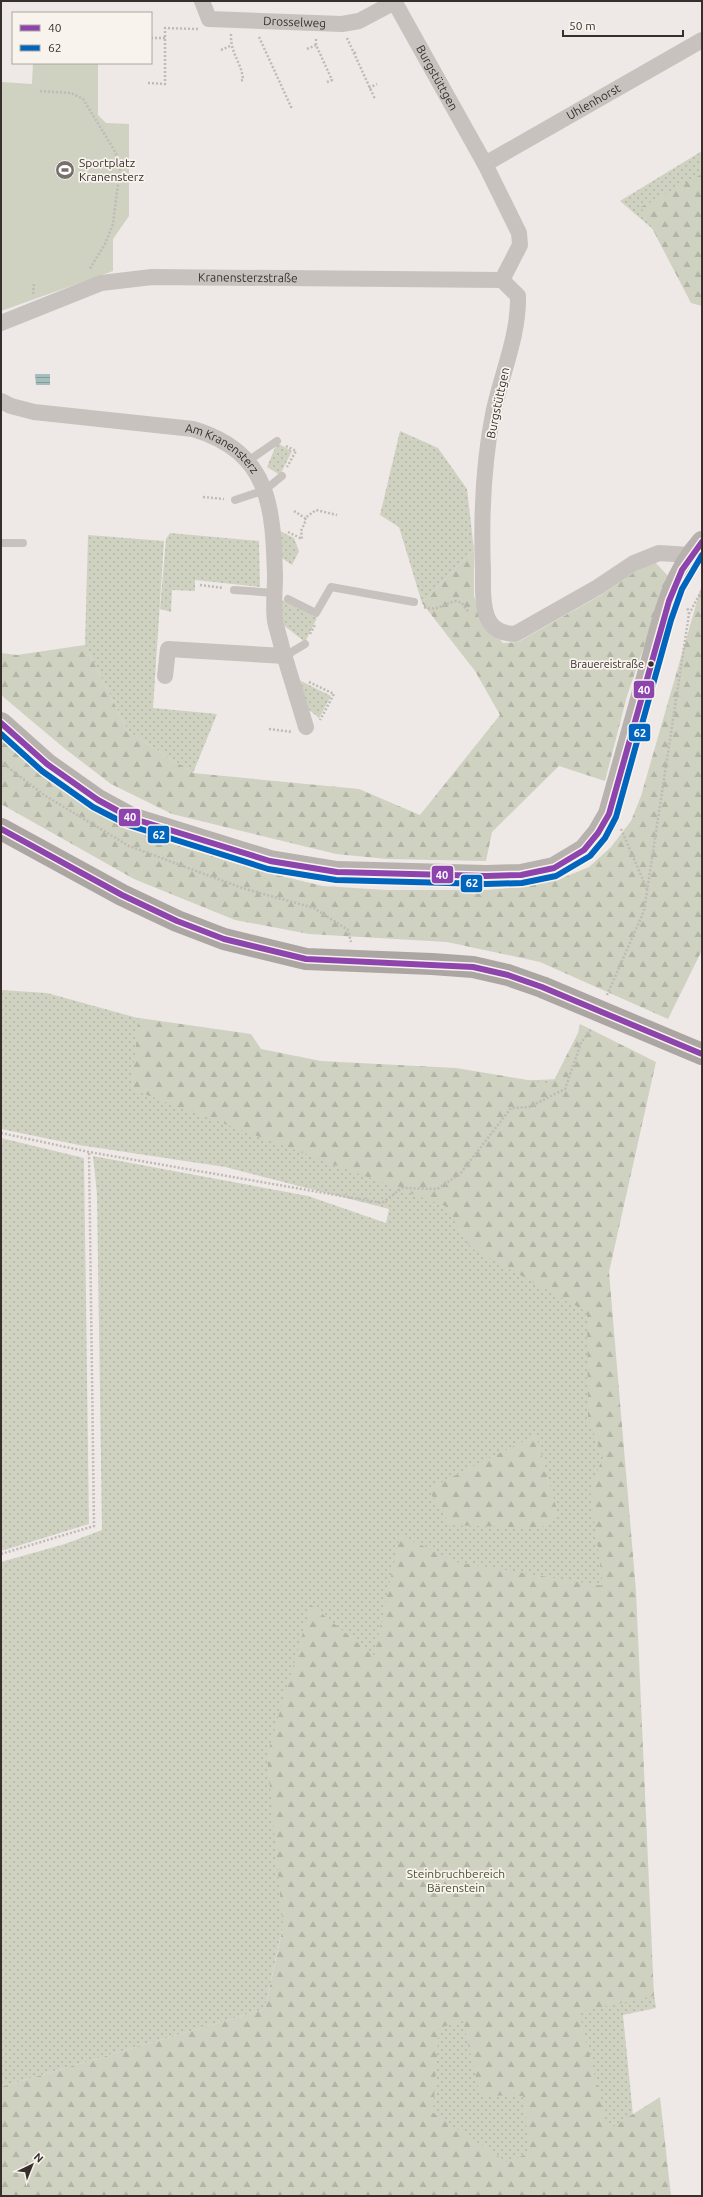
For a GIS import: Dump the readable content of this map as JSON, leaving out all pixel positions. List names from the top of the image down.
{
  "streets": {
    "street": [
      "Drosselweg",
      "Burgstüttgen",
      "Uhlenhorst",
      "Kranensterzstraße",
      "Am Kranensterz"
    ]
  },
  "crossings": [
    ["Drosselweg", "Burgstüttgen"],
    ["Burgstüttgen", "Uhlenhorst"],
    ["Burgstüttgen", "Kranensterzstraße"]
  ],
  "parks": ["Steinbruchbereich Bärenstein"],
  "places": {
    "sports": ["Sportplatz Kranensterz"],
    "other": ["Brauereistraße"]
  },
  "lines": ["transit line 40", "transit line 62"],
  "legend": ["40", "62"],
  "scale_bar": "50 m",
  "north": "top right"
}
